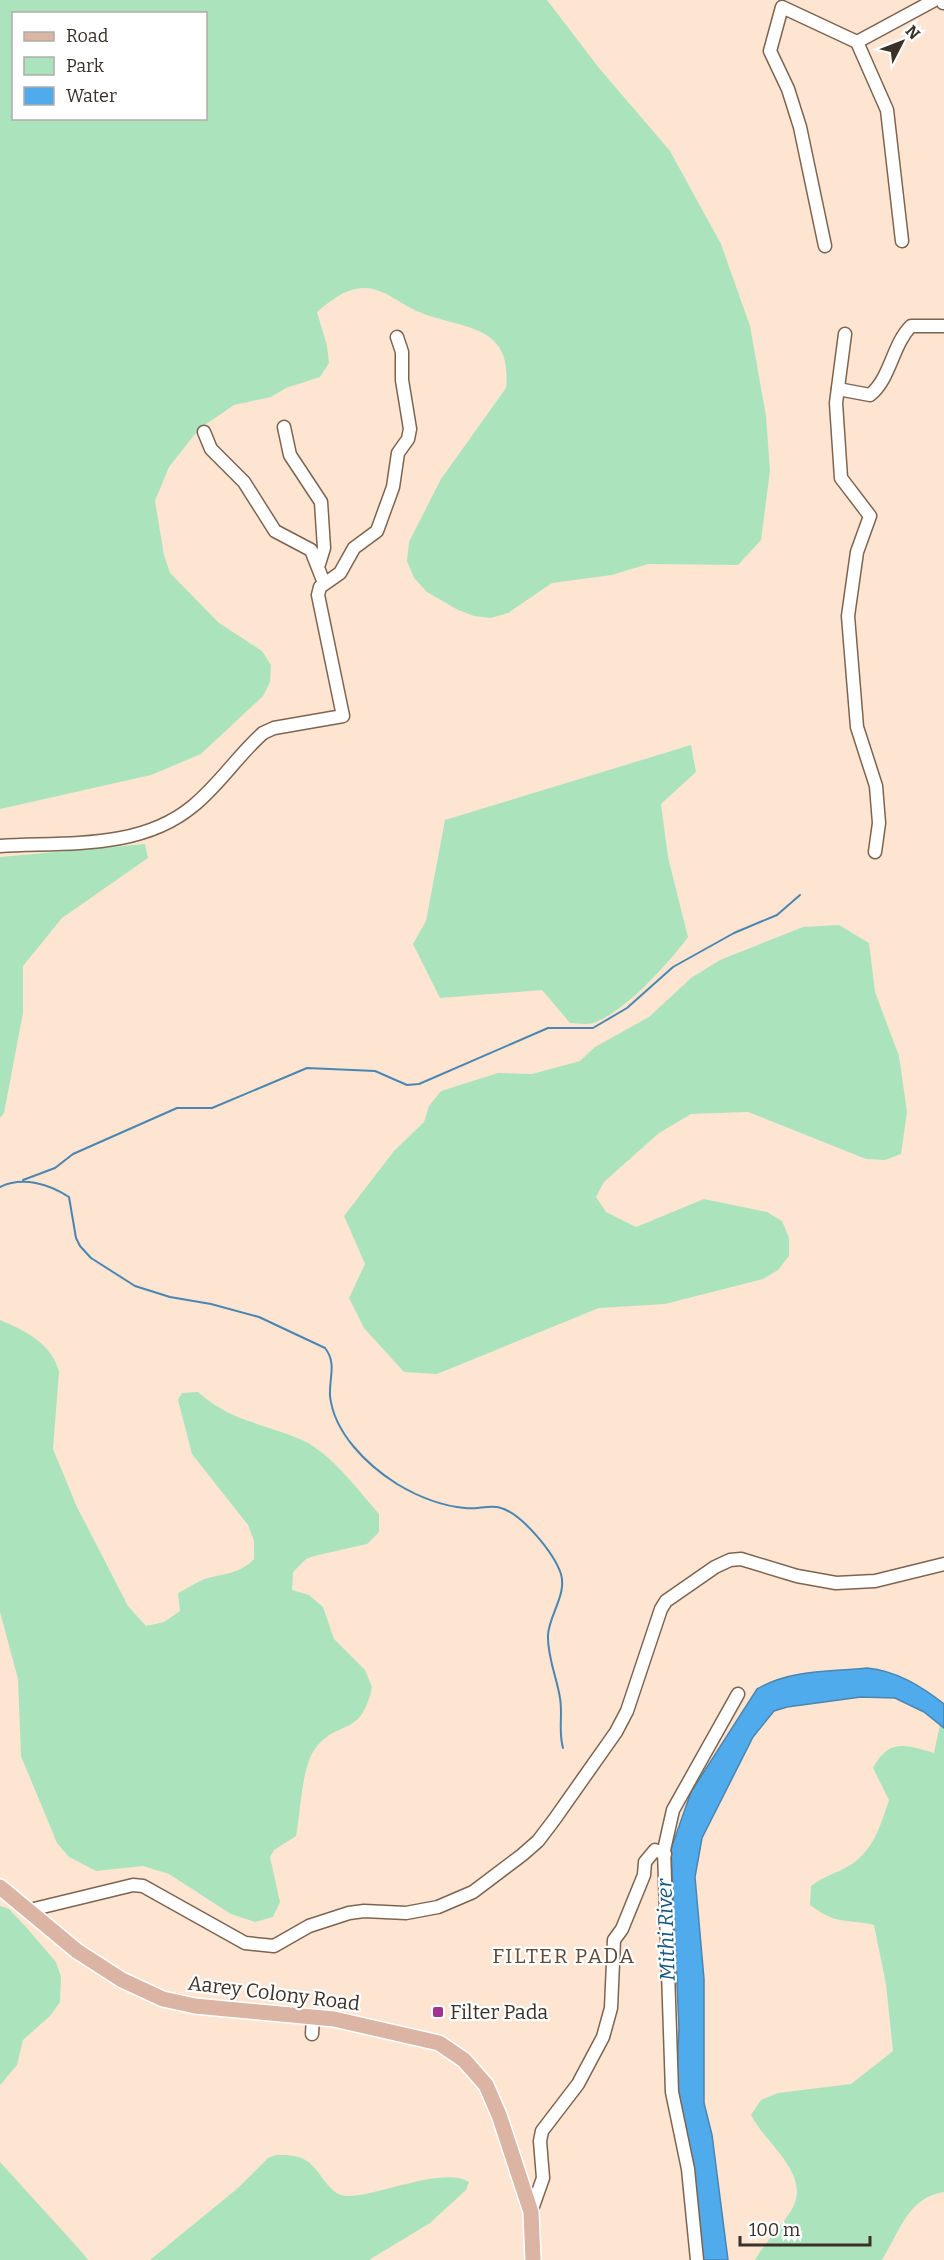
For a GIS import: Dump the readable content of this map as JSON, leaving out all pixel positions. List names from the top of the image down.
{
  "streets": {
    "main road": ["Aarey Colony Road"]
  },
  "districts": ["FILTER PADA"],
  "water": ["Mithi River"],
  "places": {
    "transit": ["Filter Pada"]
  },
  "legend": ["Road", "Park", "Water"],
  "scale_bar": "100 m",
  "north": "top right"
}
